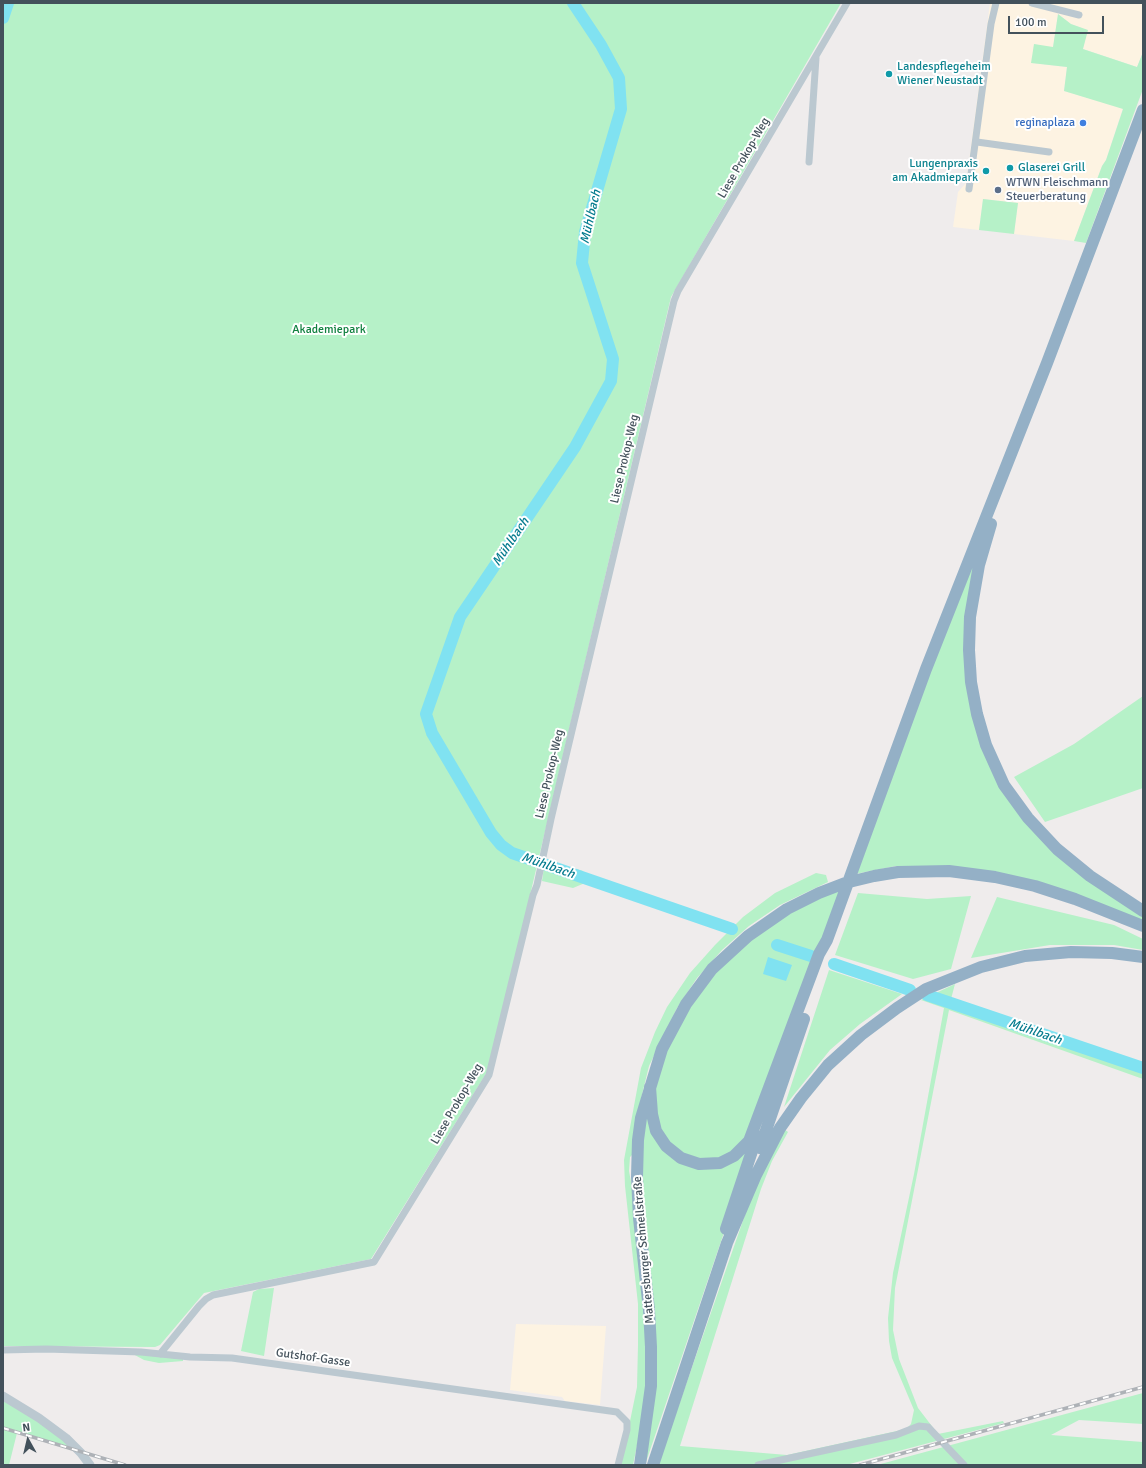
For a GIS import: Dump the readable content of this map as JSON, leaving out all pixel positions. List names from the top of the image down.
{
  "streets": {
    "highway": ["Mattersburger Schnellstraße"],
    "street": ["Liese Prokop-Weg", "Gutshof-Gasse"]
  },
  "crossings": [
    ["Liese Prokop-Weg", "Gutshof-Gasse"]
  ],
  "water": ["Mühlbach"],
  "parks": ["Akademiepark"],
  "places": [
    "Landespflegeheim Wiener Neustadt",
    "reginaplaza",
    "Glaserei Grill",
    "Lungenpraxis am Akadmiepark",
    "WTWN Fleischmann Steuerberatung"
  ],
  "scale_bar": "100 m",
  "north": "top"
}
